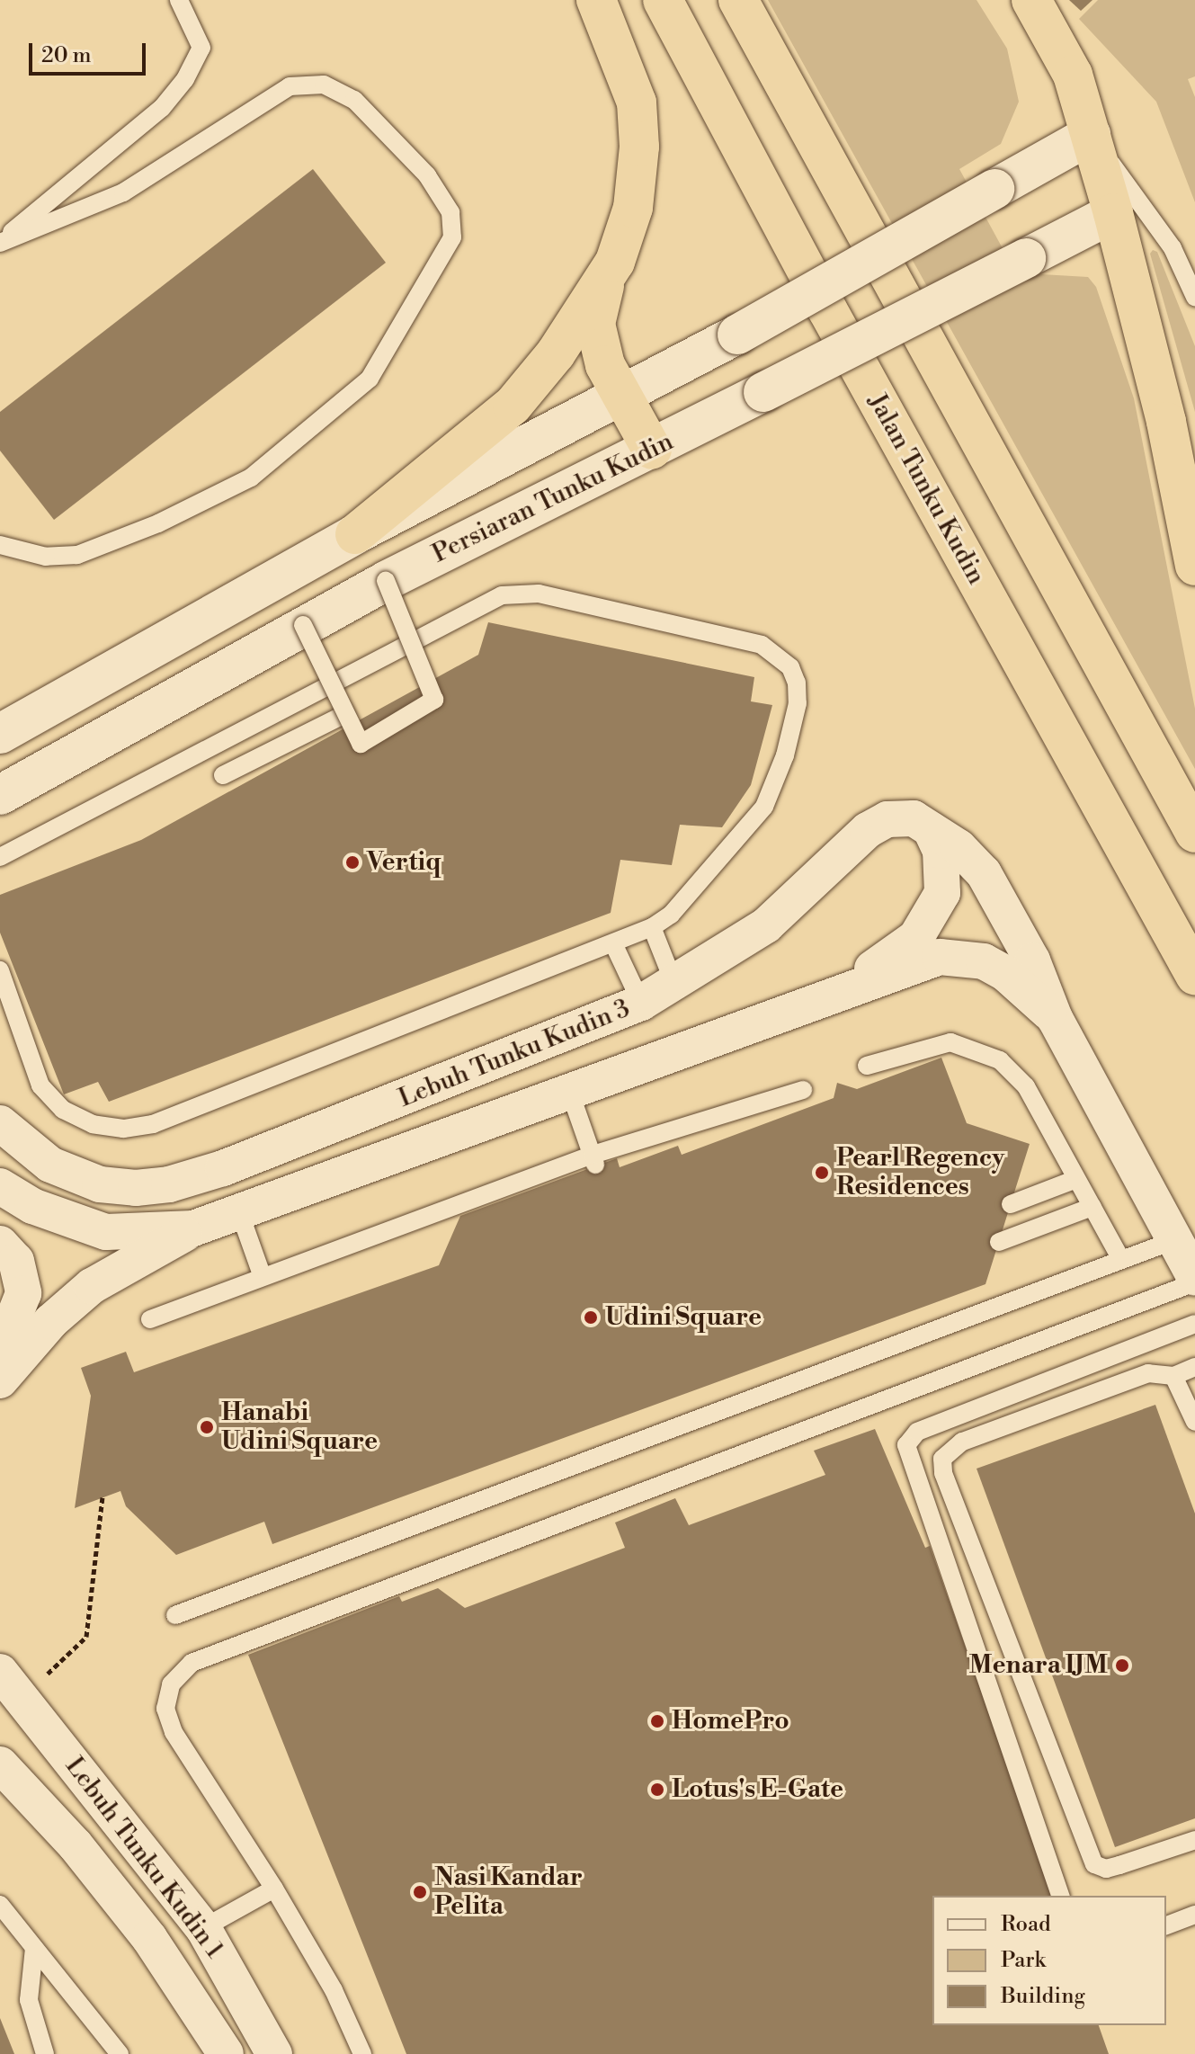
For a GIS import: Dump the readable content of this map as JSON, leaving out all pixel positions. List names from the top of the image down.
{
  "streets": {
    "highway": ["Jalan Tunku Kudin"],
    "street": ["Persiaran Tunku Kudin", "Lebuh Tunku Kudin 3", "Lebuh Tunku Kudin 1"]
  },
  "places": [
    "Vertiq",
    "Pearl Regency Residences",
    "Udini Square",
    "Hanabi Udini Square",
    "Menara IJM",
    "HomePro",
    "Lotus's E-Gate",
    "Nasi Kandar Pelita"
  ],
  "legend": ["Road", "Park", "Building"],
  "scale_bar": "20 m"
}
